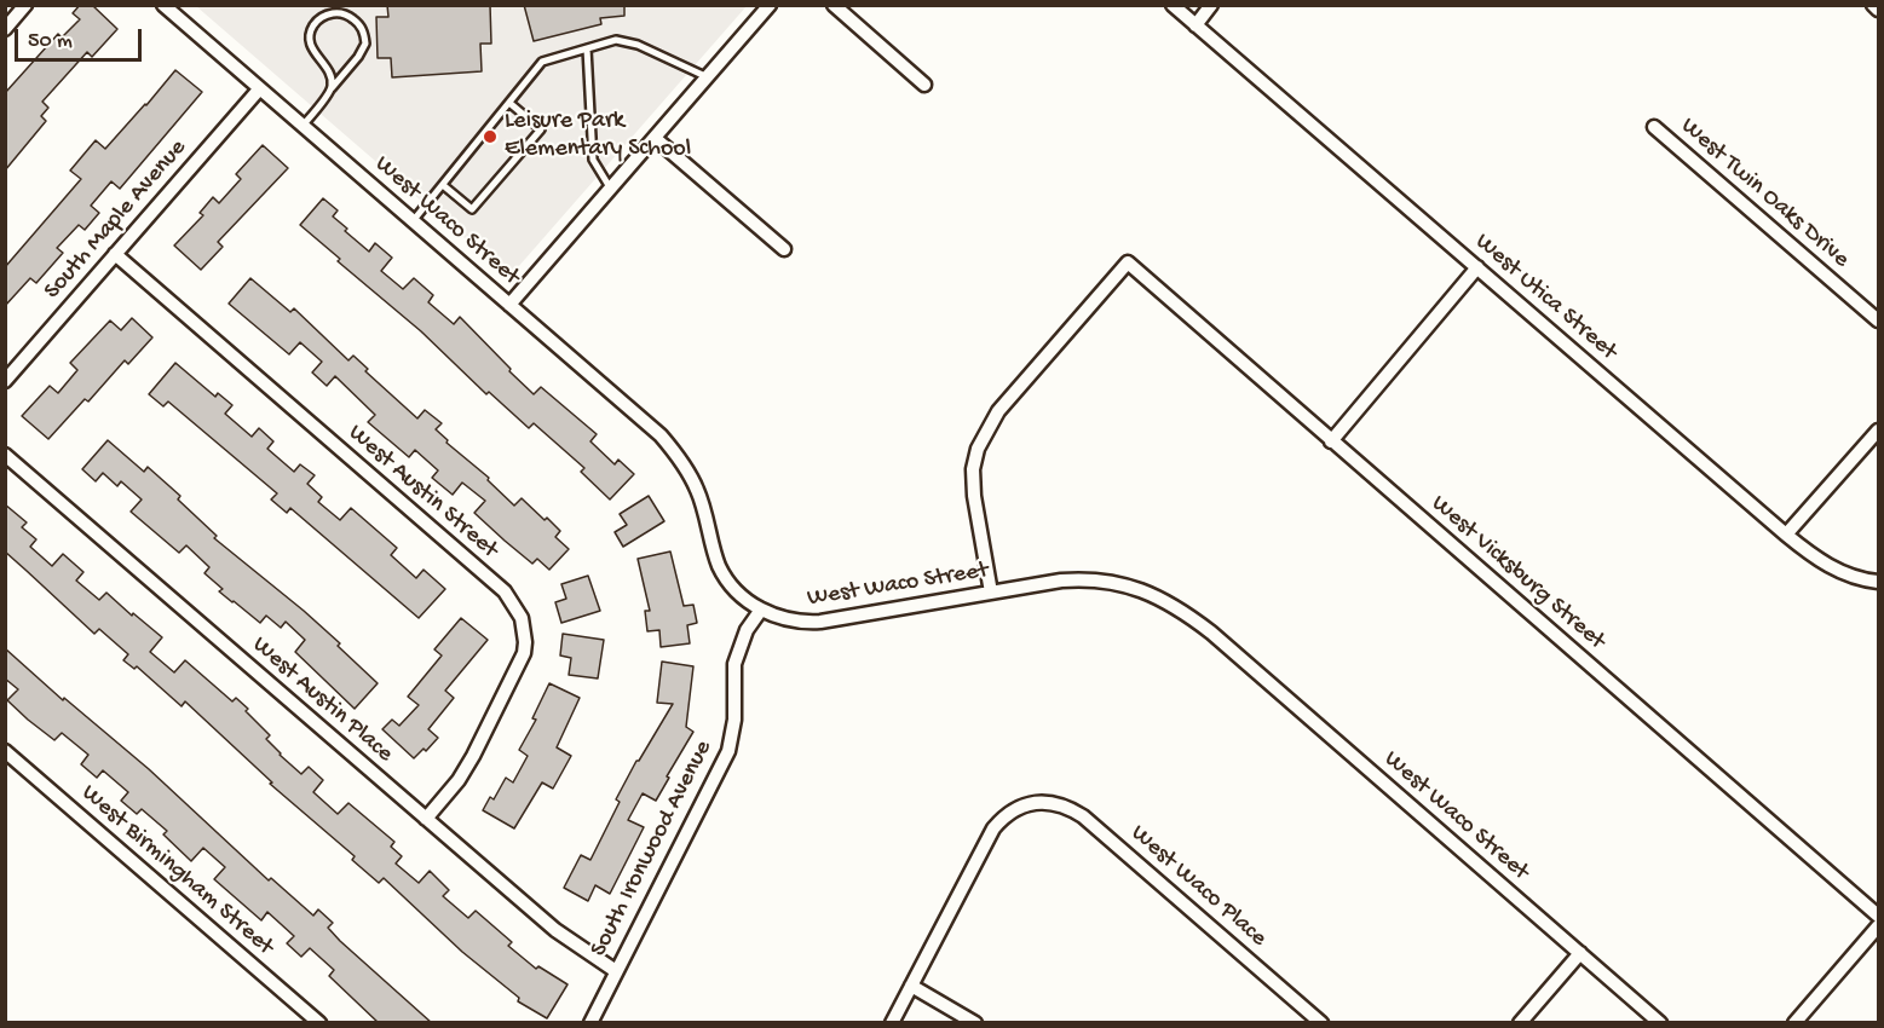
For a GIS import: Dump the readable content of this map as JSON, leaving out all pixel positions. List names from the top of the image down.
{
  "streets": {
    "street": [
      "West Twin Oaks Drive",
      "South Maple Avenue",
      "West Waco Street",
      "West Utica Street",
      "West Austin Street",
      "West Vicksburg Street",
      "West Austin Place",
      "South Ironwood Avenue",
      "West Birmingham Street",
      "West Waco Place"
    ]
  },
  "crossings": [
    ["South Maple Avenue", "West Waco Street"],
    ["South Maple Avenue", "West Austin Street"],
    ["West Waco Street", "West Vicksburg Street"],
    ["West Waco Street", "South Ironwood Avenue"],
    ["West Austin Street", "West Austin Place"],
    ["West Austin Place", "South Ironwood Avenue"]
  ],
  "places": ["Leisure Park Elementary School"],
  "scale_bar": "50 m"
}
